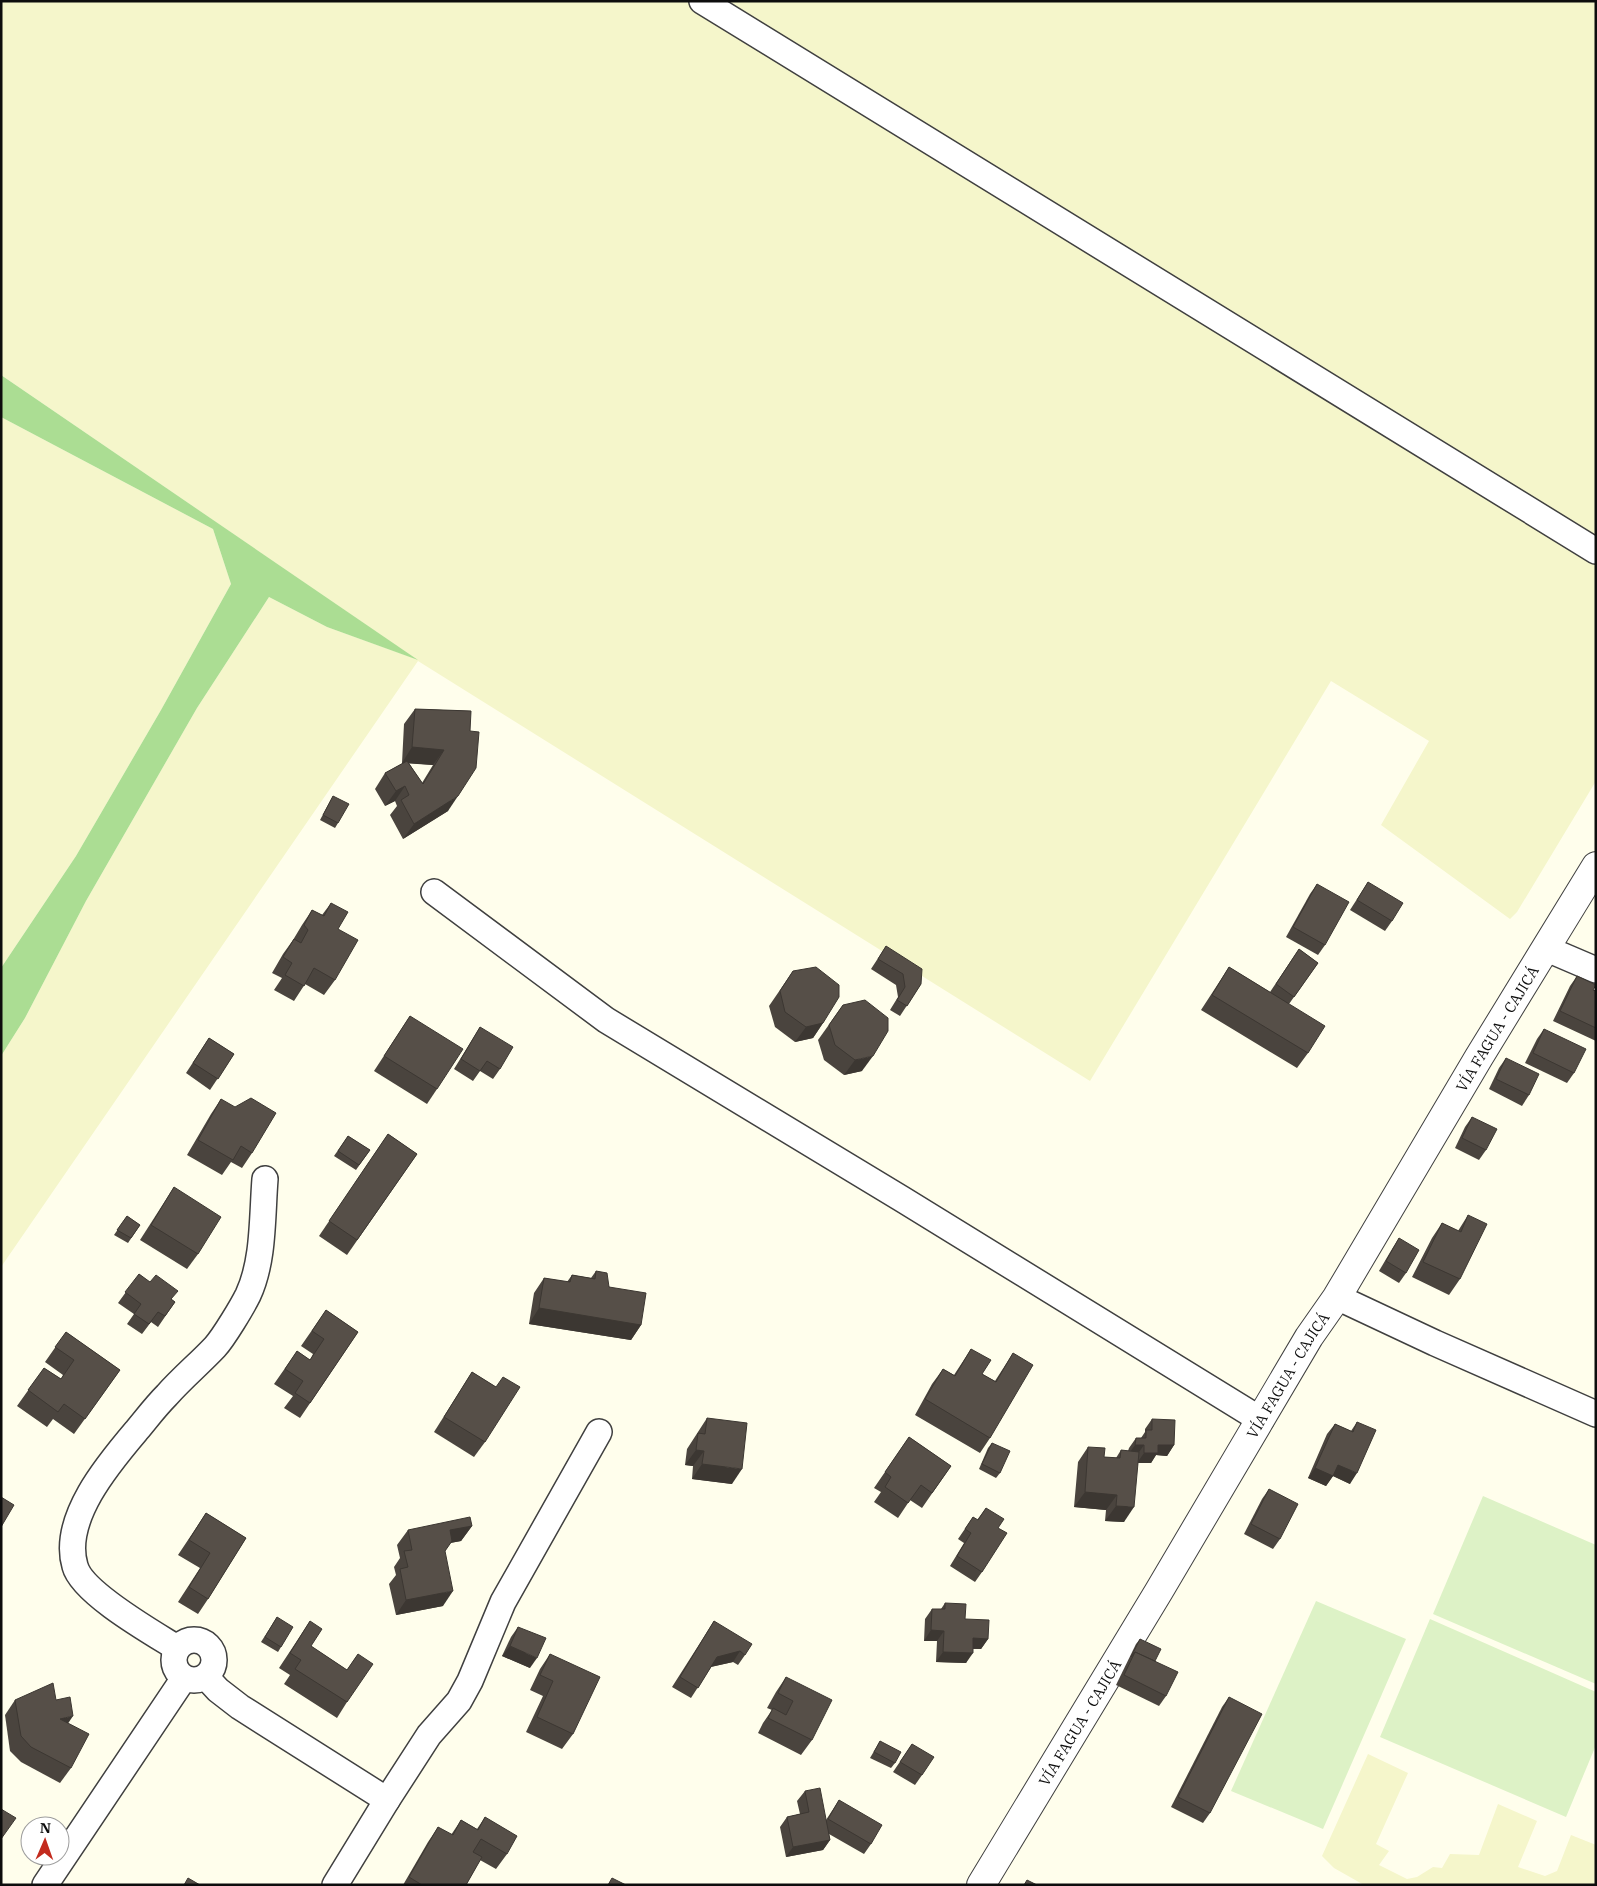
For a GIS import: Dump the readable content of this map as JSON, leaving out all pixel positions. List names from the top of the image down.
{
  "streets": {
    "street": ["VÍA FAGUA - CAJICÁ"]
  },
  "north": "top"
}
